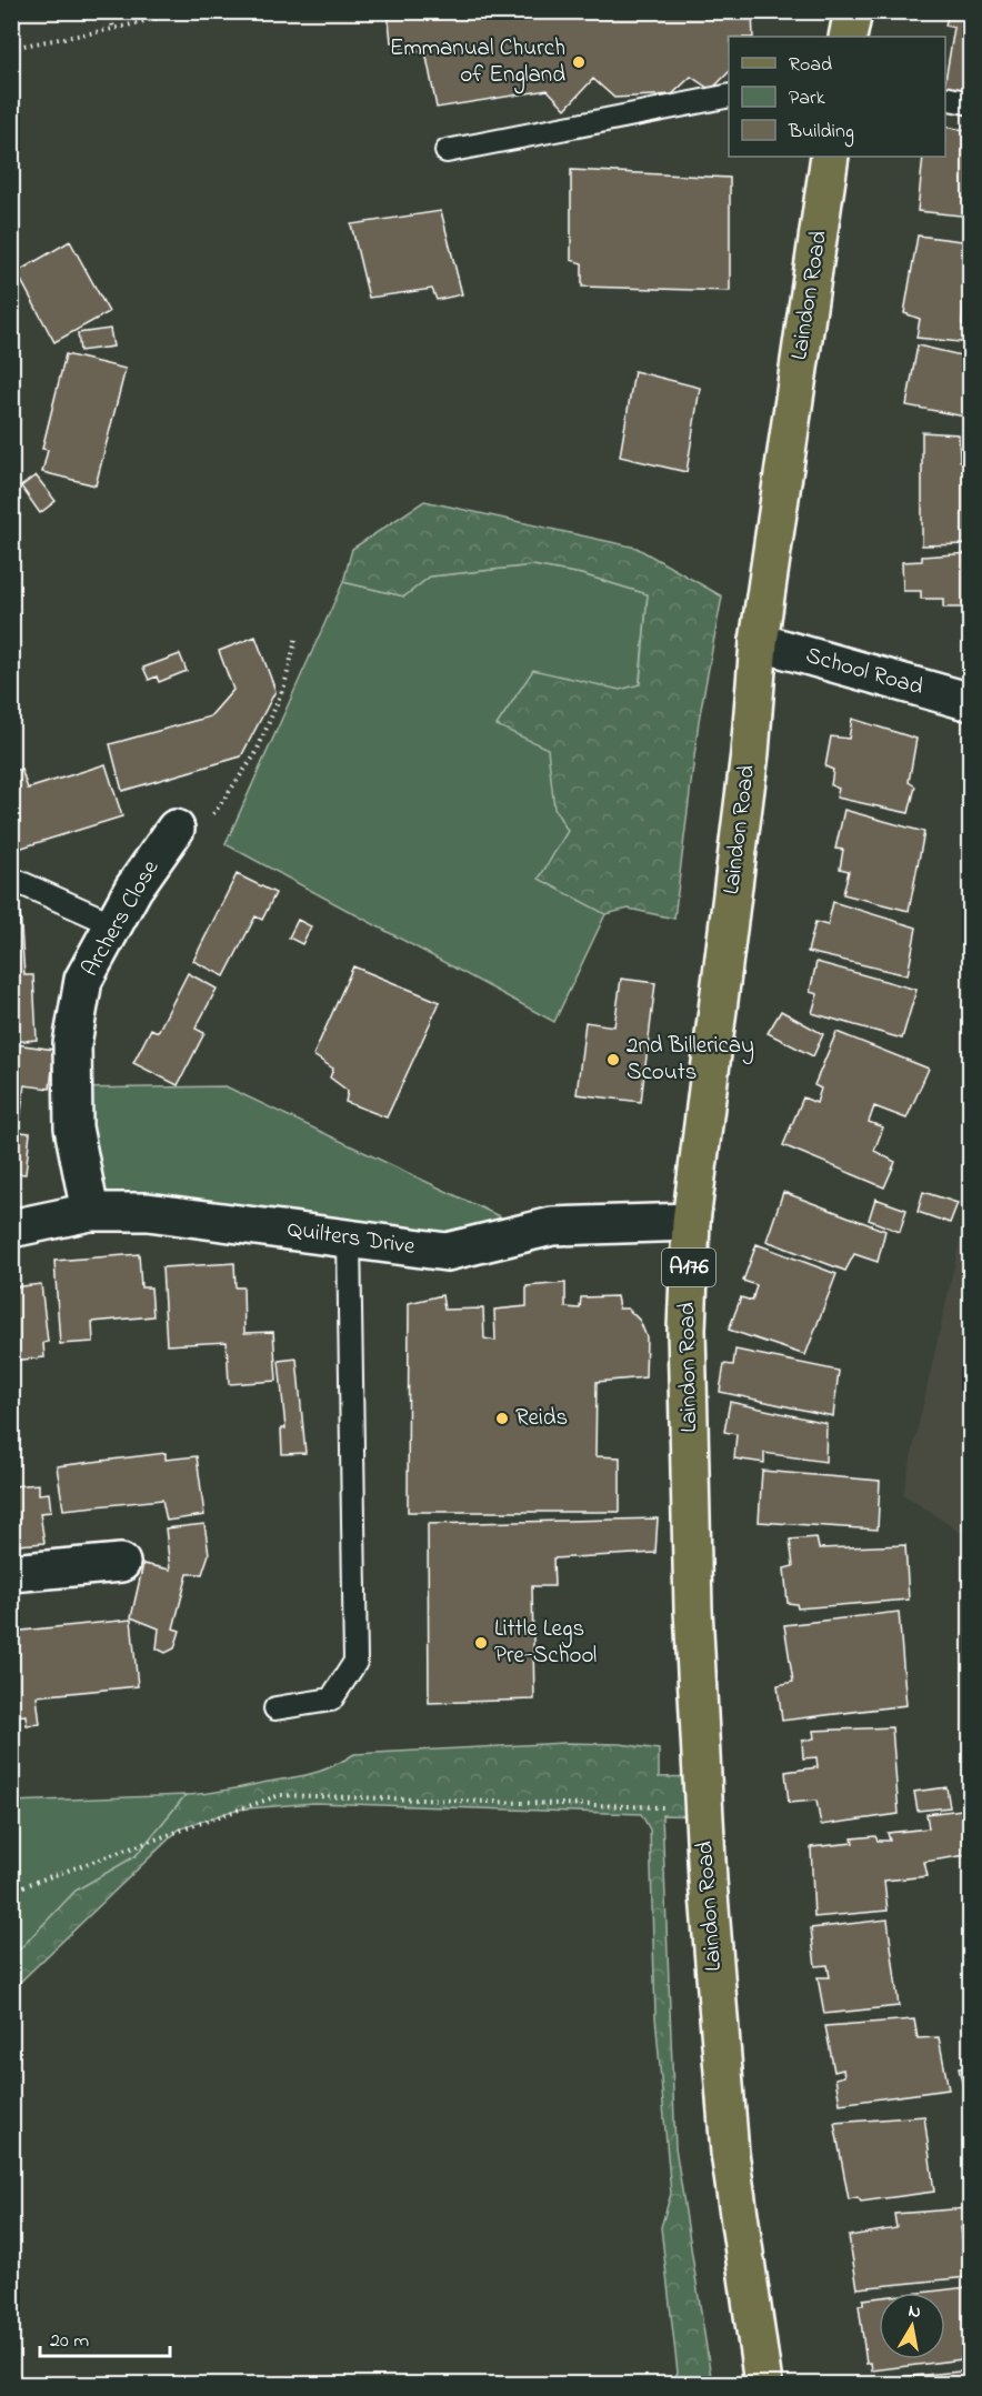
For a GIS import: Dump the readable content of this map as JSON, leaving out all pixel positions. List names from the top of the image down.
{
  "streets": {
    "main road": ["Laindon Road", "A176"],
    "street": ["School Road", "Archers Close", "Quilters Drive"]
  },
  "crossings": [
    ["Laindon Road", "School Road"],
    ["Laindon Road", "Quilters Drive"],
    ["Archers Close", "Quilters Drive"]
  ],
  "places": [
    "Emmanual Church of England",
    "2nd Billericay Scouts",
    "Reids",
    "Little Legs Pre-School"
  ],
  "legend": ["Road", "Park", "Building"],
  "scale_bar": "20 m",
  "north": "top"
}
